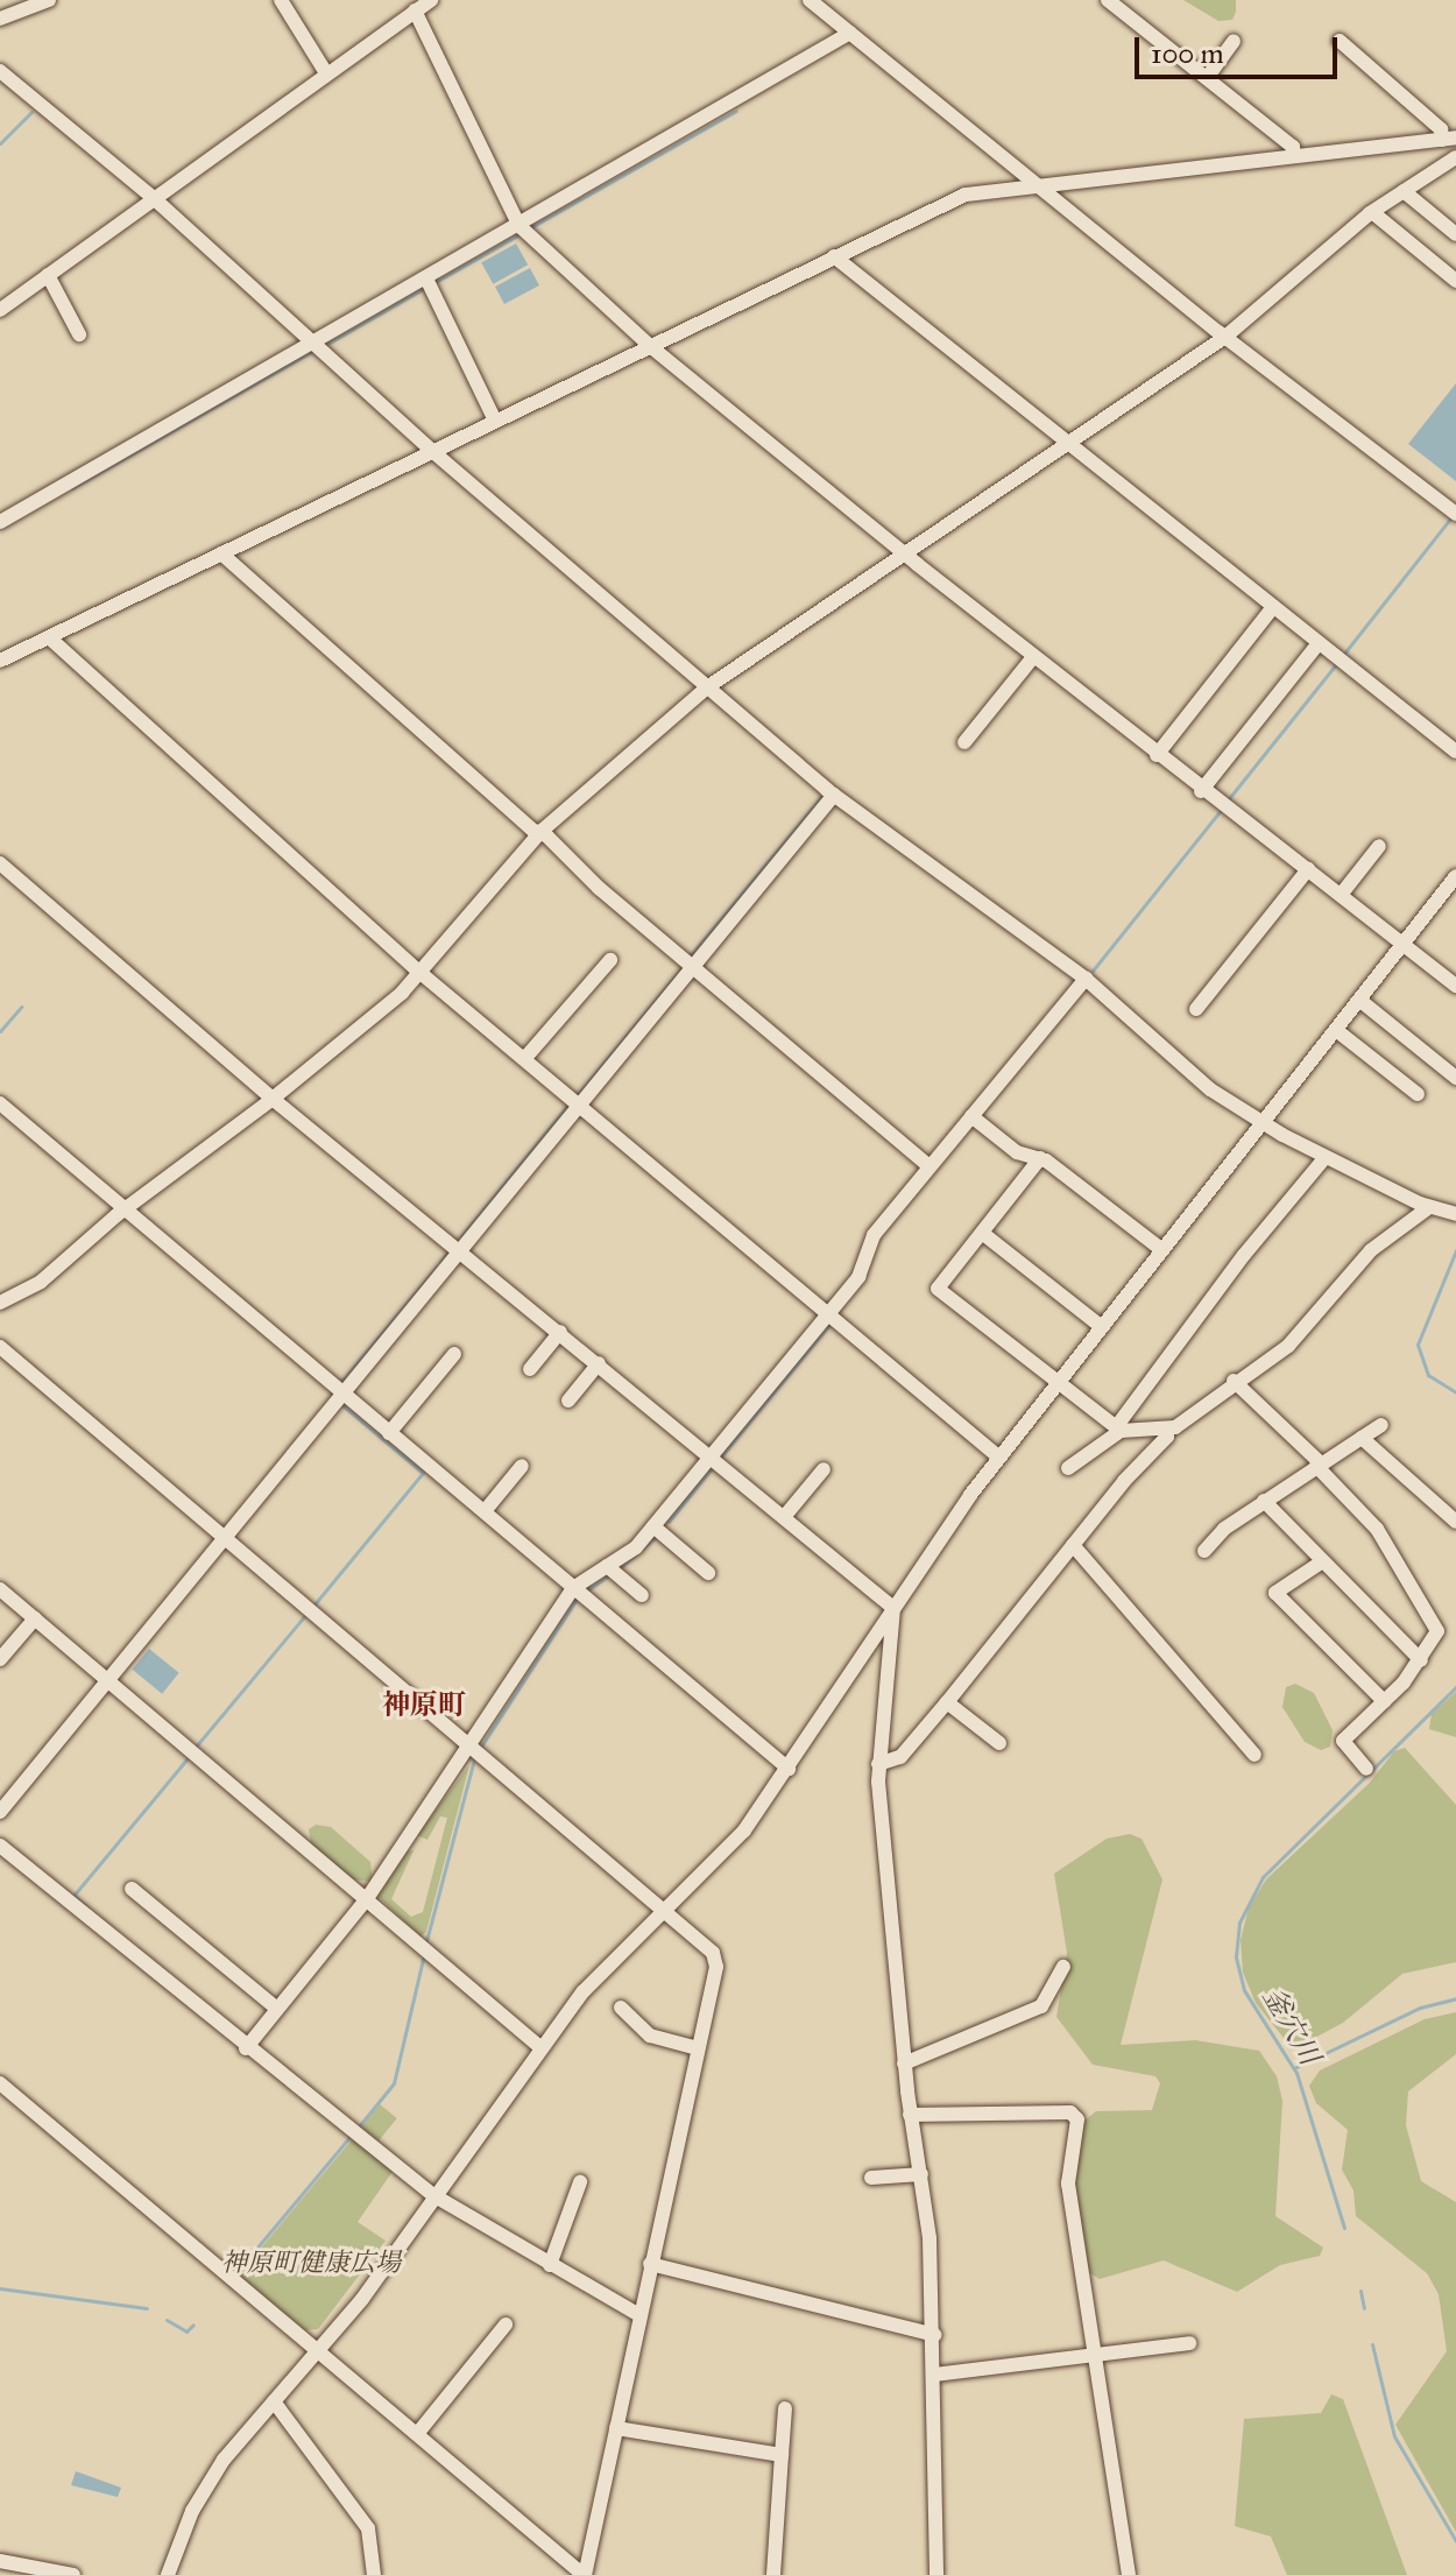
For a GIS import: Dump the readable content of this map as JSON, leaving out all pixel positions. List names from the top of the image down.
{
  "districts": ["神原町"],
  "water": ["釜穴川"],
  "parks": ["神原町健康広場"],
  "scale_bar": "100 m"
}
